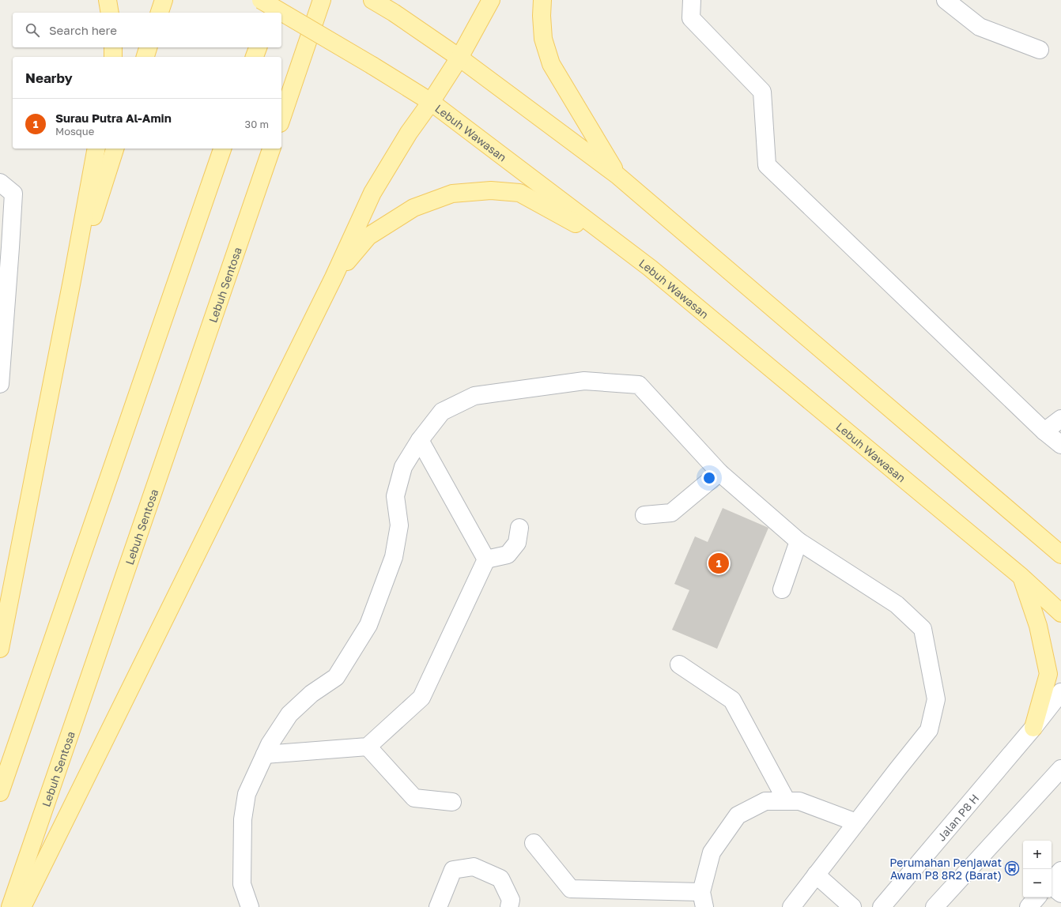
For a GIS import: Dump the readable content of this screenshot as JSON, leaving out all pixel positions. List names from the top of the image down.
{
  "streets": {
    "main road": ["Lebuh Wawasan", "Lebuh Sentosa"],
    "street": ["Jalan P8 H"]
  },
  "places": {
    "bus stop": ["Perumahan Penjawat Awam P8 8R2 (Barat)"]
  },
  "page": {
    "search": "Search here",
    "heading": "Nearby",
    "list": [
      {
        "mark": "1",
        "name": "Surau Putra Al-Amin",
        "note": "Mosque",
        "value": "30 m"
      }
    ],
    "pins": "1",
    "map_buttons": ["+", "−"]
  }
}
